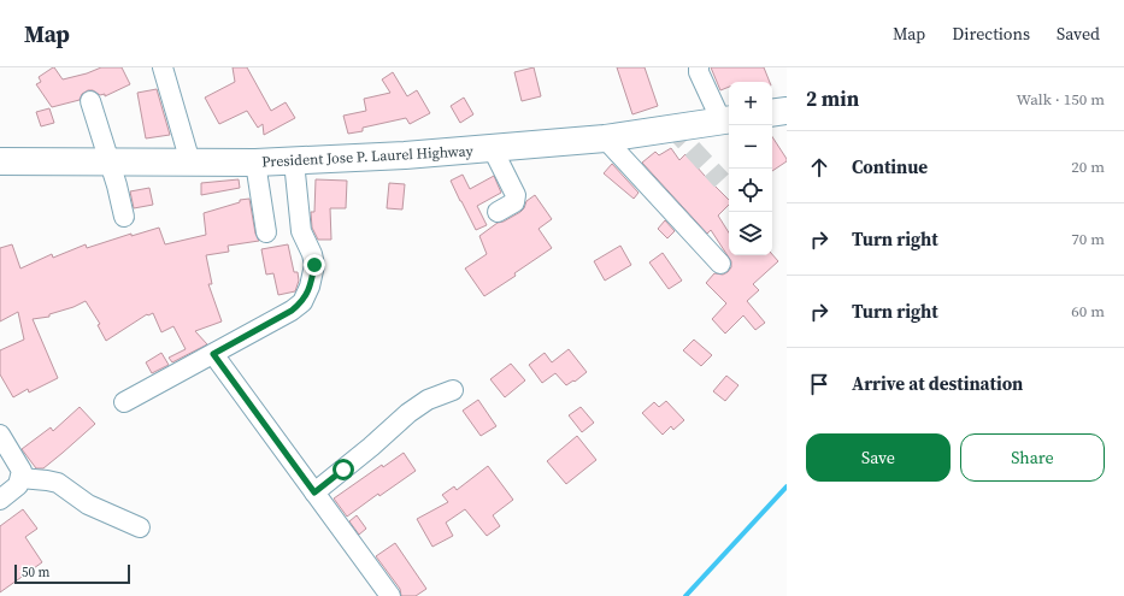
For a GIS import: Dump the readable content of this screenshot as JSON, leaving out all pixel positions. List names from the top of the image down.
{
  "streets": {
    "highway": ["President Jose P. Laurel Highway"]
  },
  "scale_bar": "50 m",
  "page": {
    "header": "Map",
    "nav": ["Map", "Directions", "Saved"],
    "heading": ["2 min", "Walk · 150 m"],
    "map_buttons": ["+", "−"],
    "list": [
      ["Continue", "20 m"],
      ["Turn right", "70 m"],
      ["Turn right", "60 m"],
      "Arrive at destination"
    ],
    "buttons": ["Save", "Share"],
    "scale": "50 m"
  }
}
